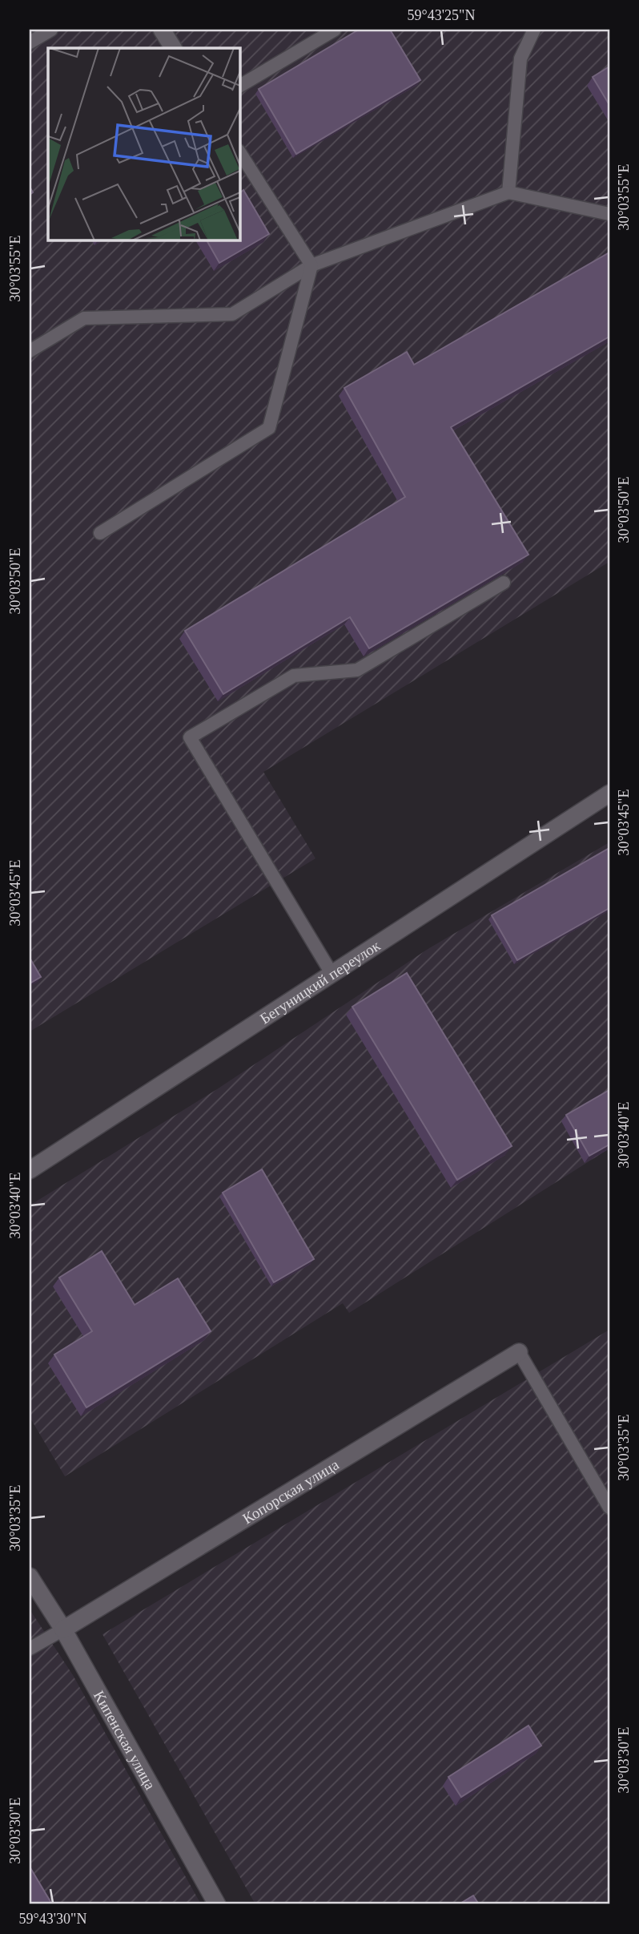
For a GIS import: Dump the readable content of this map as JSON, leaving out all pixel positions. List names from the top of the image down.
{
  "streets": {
    "street": ["Бегуницкий переулок", "Копорская улица", "Кипенская улица"]
  },
  "crossings": [
    ["Копорская улица", "Кипенская улица"]
  ],
  "coordinates": [
    "59°43'25\"N",
    "30°03'55\"E",
    "30°03'50\"E",
    "30°03'45\"E",
    "30°03'40\"E",
    "30°03'35\"E",
    "30°03'30\"E",
    "59°43'30\"N"
  ]
}
